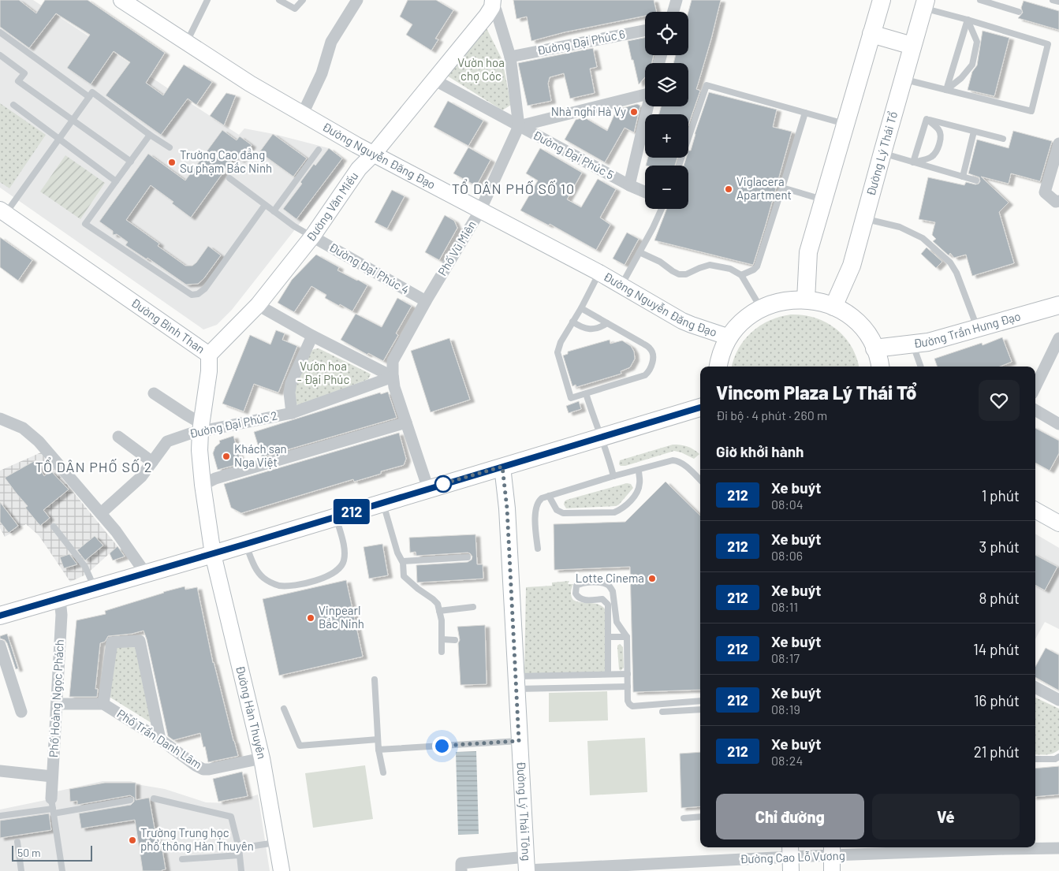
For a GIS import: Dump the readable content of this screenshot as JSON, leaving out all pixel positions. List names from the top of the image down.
{
  "streets": {
    "main road": ["Đường Lý Thái Tổ", "Đường Trần Hưng Đạo"],
    "street": [
      "Đường Đại Phúc 6",
      "Đường Nguyễn Đăng Đạo",
      "Đường Đại Phúc 5",
      "Đường Văn Miếu",
      "Phố Vũ Miên",
      "Đường Đại Phúc 4",
      "Đường Bình Than",
      "Đường Đại Phúc 2",
      "Phố Hoàng Ngọc Phách",
      "Đường Hàn Thuyên",
      "Phố Trần Danh Lãm",
      "Đường Lý Thái Tông",
      "Đường Cao Lỗ Vương"
    ]
  },
  "crossings": [
    ["Đường Nguyễn Đăng Đạo", "Đường Văn Miếu"],
    ["Đường Nguyễn Đăng Đạo", "Phố Vũ Miên"],
    ["Đường Đại Phúc 5", "Đường Văn Miếu"],
    ["Đường Đại Phúc 5", "Phố Vũ Miên"],
    ["Đường Văn Miếu", "Đường Đại Phúc 4"],
    ["Đường Văn Miếu", "Đường Bình Than"],
    ["Phố Vũ Miên", "Đường Đại Phúc 4"],
    ["Phố Vũ Miên", "Đường Đại Phúc 2"],
    ["Đường Bình Than", "Đường Đại Phúc 2"],
    ["Đường Bình Than", "Đường Hàn Thuyên"],
    ["Phố Hoàng Ngọc Phách", "Phố Trần Danh Lãm"],
    ["Đường Hàn Thuyên", "Phố Trần Danh Lãm"],
    ["Đường Lý Thái Tông", "Đường Cao Lỗ Vương"]
  ],
  "districts": ["TỔ DÂN PHỐ SỐ 10", "TỔ DÂN PHỐ SỐ 2"],
  "parks": ["Vườn hoa chợ Cóc", "Vườn hoa - Đại Phúc"],
  "places": [
    "Nhà nghỉ Hà Vy",
    "Trường Cao đẳng Sư phạm Bắc Ninh",
    "Viglacera Apartment",
    "Khách sạn Nga Việt",
    "Lotte Cinema",
    "Vinpearl Bắc Ninh",
    "Trường Trung học phổ thông Hàn Thuyên"
  ],
  "lines": ["bus line 212"],
  "scale_bar": "50 m",
  "page": {
    "on_map": "212",
    "map_buttons": ["+", "−"],
    "heading": [
      ["Vincom Plaza Lý Thái Tổ", "Đi bộ · 4 phút · 260 m"],
      "Giờ khởi hành"
    ],
    "list": [
      {
        "mark": "212",
        "name": "Xe buýt",
        "note": "08:04",
        "value": "1 phút"
      },
      {
        "mark": "212",
        "name": "Xe buýt",
        "note": "08:06",
        "value": "3 phút"
      },
      {
        "mark": "212",
        "name": "Xe buýt",
        "note": "08:11",
        "value": "8 phút"
      },
      {
        "mark": "212",
        "name": "Xe buýt",
        "note": "08:17",
        "value": "14 phút"
      },
      {
        "mark": "212",
        "name": "Xe buýt",
        "note": "08:19",
        "value": "16 phút"
      },
      {
        "mark": "212",
        "name": "Xe buýt",
        "note": "08:24",
        "value": "21 phút"
      }
    ],
    "buttons": ["Chỉ đường", "Vé"],
    "scale": "50 m"
  }
}
